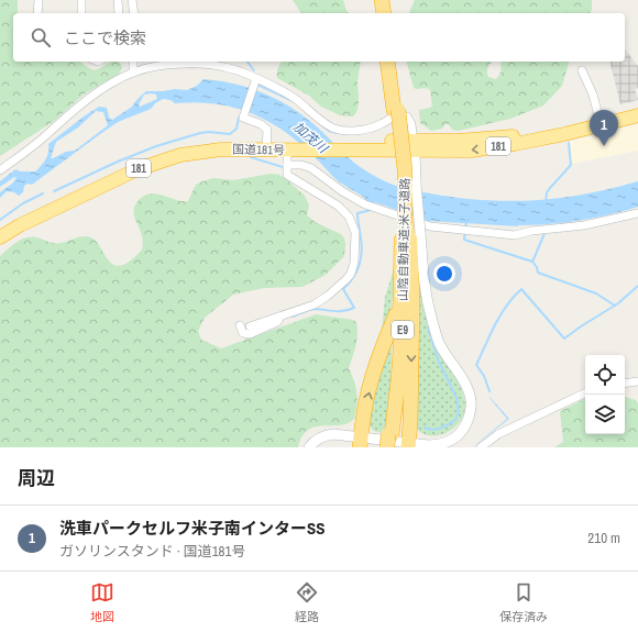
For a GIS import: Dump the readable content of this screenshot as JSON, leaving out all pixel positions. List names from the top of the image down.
{
  "streets": {
    "highway": [
      "181",
      "国道181号",
      "山陰自動車道;米子道路",
      "E9"
    ]
  },
  "water": ["加茂川"],
  "page": {
    "search": "ここで検索",
    "pins": "1",
    "heading": "周辺",
    "list": [
      {
        "mark": "1",
        "name": "洗車パークセルフ米子南インターSS",
        "note": "ガソリンスタンド · 国道181号",
        "value": "210 m"
      }
    ],
    "nav": ["地図", "経路", "保存済み"]
  }
}
